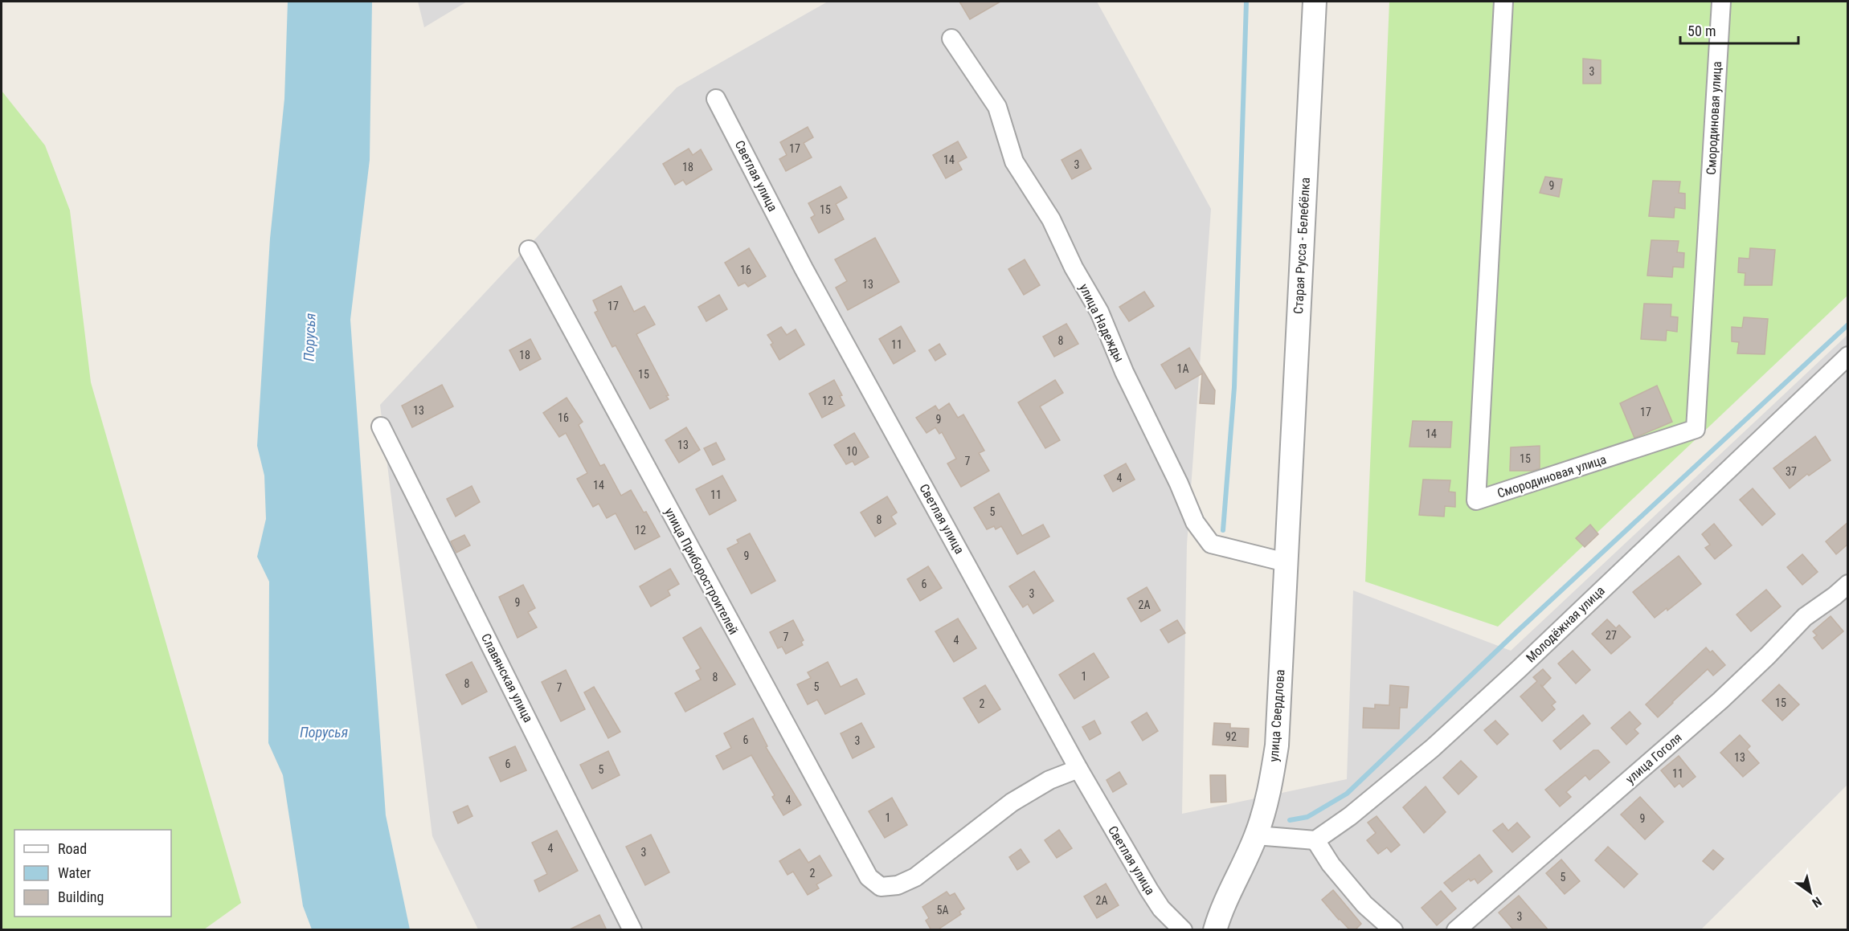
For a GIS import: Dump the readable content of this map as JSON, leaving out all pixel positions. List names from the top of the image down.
{
  "streets": {
    "street": [
      "Смородиновая улица",
      "Светлая улица",
      "Старая Русса - Белебёлка",
      "улица Надежды",
      "улица Приборостроителей",
      "Молодёжная улица",
      "Славянская улица",
      "улица Свердлова",
      "улица Гоголя"
    ]
  },
  "crossings": [
    ["Светлая улица", "улица Приборостроителей"],
    ["Старая Русса - Белебёлка", "улица Свердлова"],
    ["улица Надежды", "улица Свердлова"]
  ],
  "water": ["Порусья"],
  "house_numbers": [
    "3",
    "17",
    "14",
    "3",
    "18",
    "9",
    "15",
    "16",
    "13",
    "17",
    "8",
    "11",
    "18",
    "1А",
    "15",
    "12",
    "13",
    "17",
    "16",
    "9",
    "14",
    "13",
    "10",
    "15",
    "7",
    "37",
    "4",
    "14",
    "11",
    "5",
    "8",
    "12",
    "9",
    "6",
    "3",
    "9",
    "2А",
    "27",
    "7",
    "4",
    "1",
    "8",
    "8",
    "5",
    "7",
    "15",
    "2",
    "92",
    "6",
    "3",
    "13",
    "6",
    "5",
    "11",
    "4",
    "1",
    "9",
    "4",
    "3",
    "2",
    "5",
    "2А",
    "5А",
    "3"
  ],
  "legend": ["Road", "Water", "Building"],
  "scale_bar": "50 m",
  "north": "bottom right"
}
